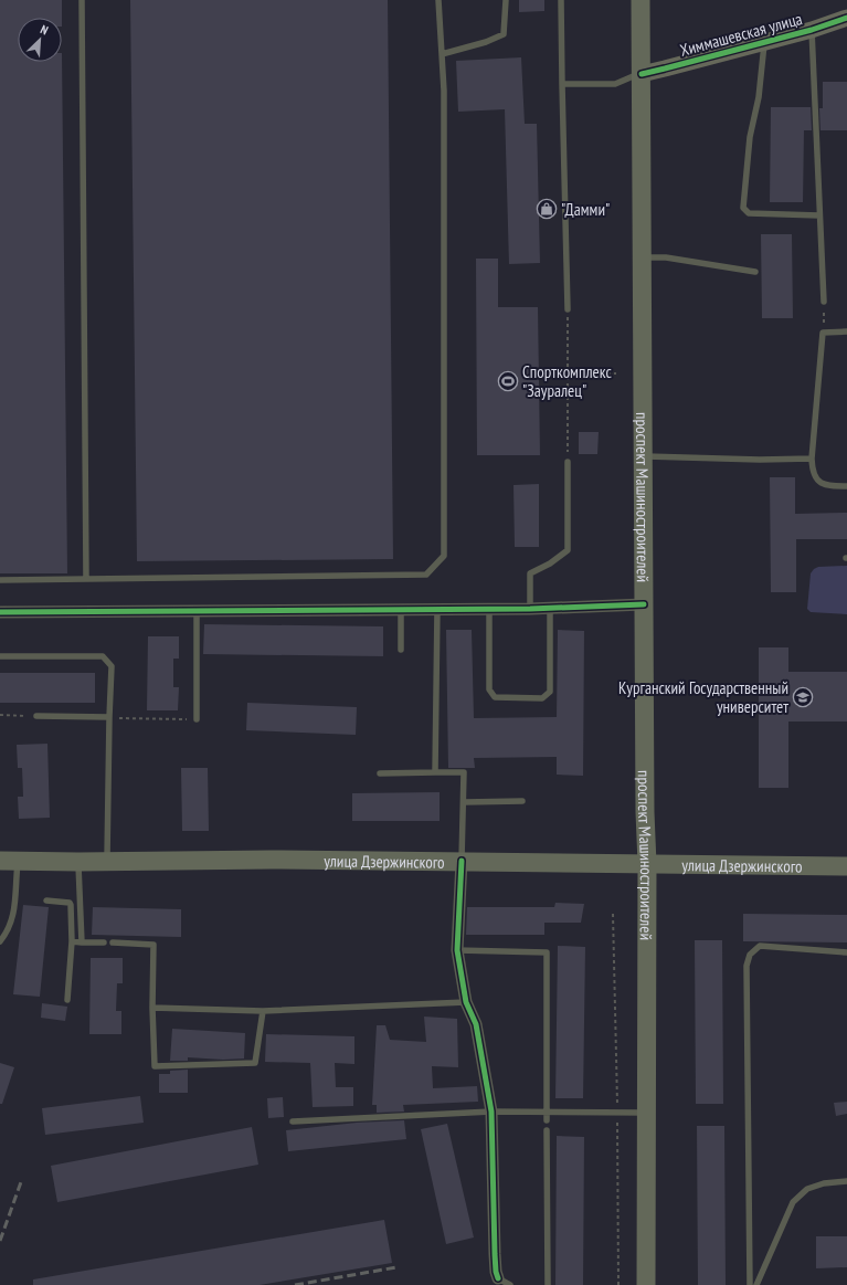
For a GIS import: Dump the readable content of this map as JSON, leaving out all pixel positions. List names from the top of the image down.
{
  "streets": {
    "main road": ["проспект Машиностроителей", "улица Дзержинского"],
    "street": ["Химмашевская улица"]
  },
  "crossings": [
    ["Химмашевская улица", "проспект Машиностроителей"],
    ["проспект Машиностроителей", "улица Дзержинского"]
  ],
  "places": {
    "shop": ["\"Дамми\""],
    "sports": ["Спорткомплекс \"Зауралец\""],
    "school or university": ["Курганский Государственный университет"]
  },
  "north": "top right"
}
